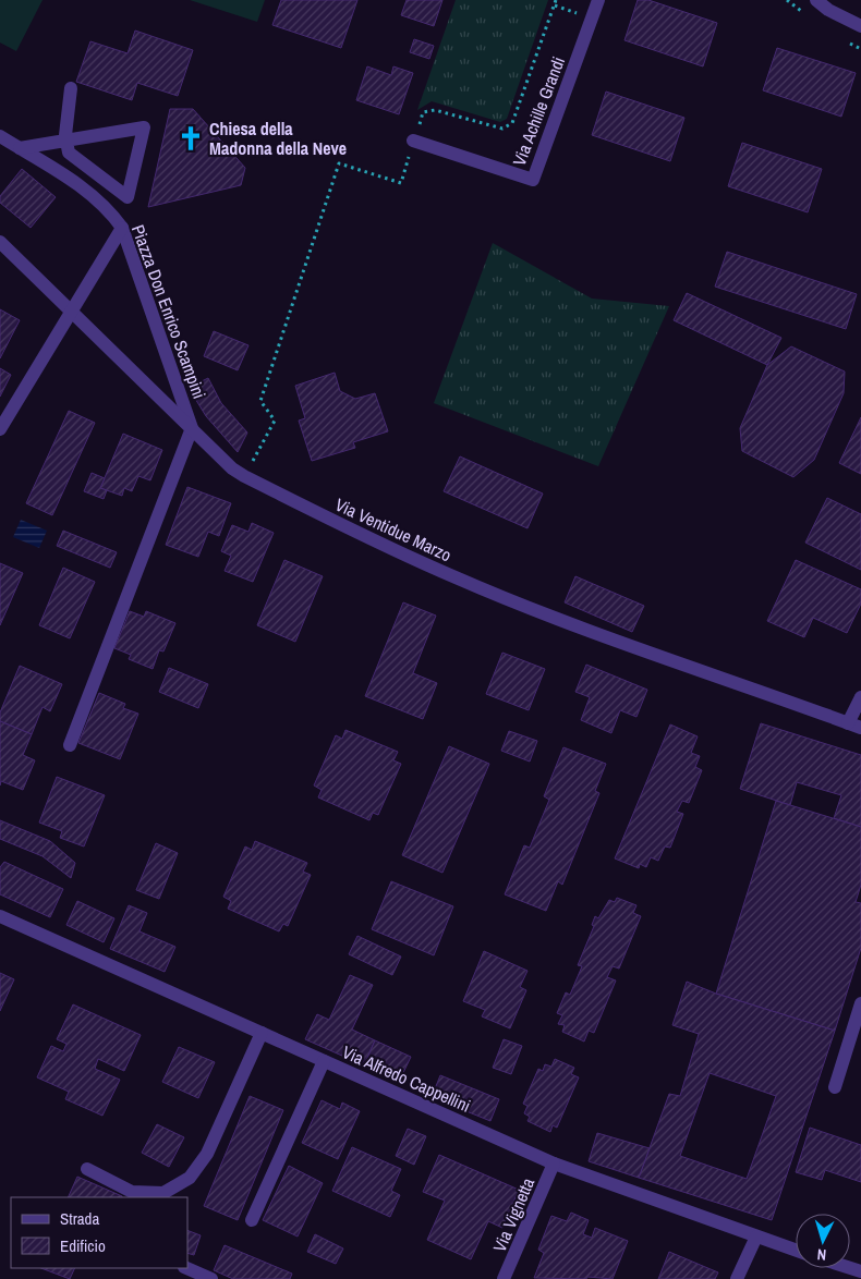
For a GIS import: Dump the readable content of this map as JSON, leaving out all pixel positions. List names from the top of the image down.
{
  "streets": {
    "street": [
      "Via Achille Grandi",
      "Piazza Don Enrico Scampini",
      "Via Ventidue Marzo",
      "Via Alfredo Cappellini",
      "Via Vignetta"
    ]
  },
  "crossings": [
    ["Piazza Don Enrico Scampini", "Via Ventidue Marzo"],
    ["Via Alfredo Cappellini", "Via Vignetta"]
  ],
  "places": {
    "church": ["Chiesa della Madonna della Neve"]
  },
  "legend": ["Strada", "Edificio"],
  "north": "bottom"
}
